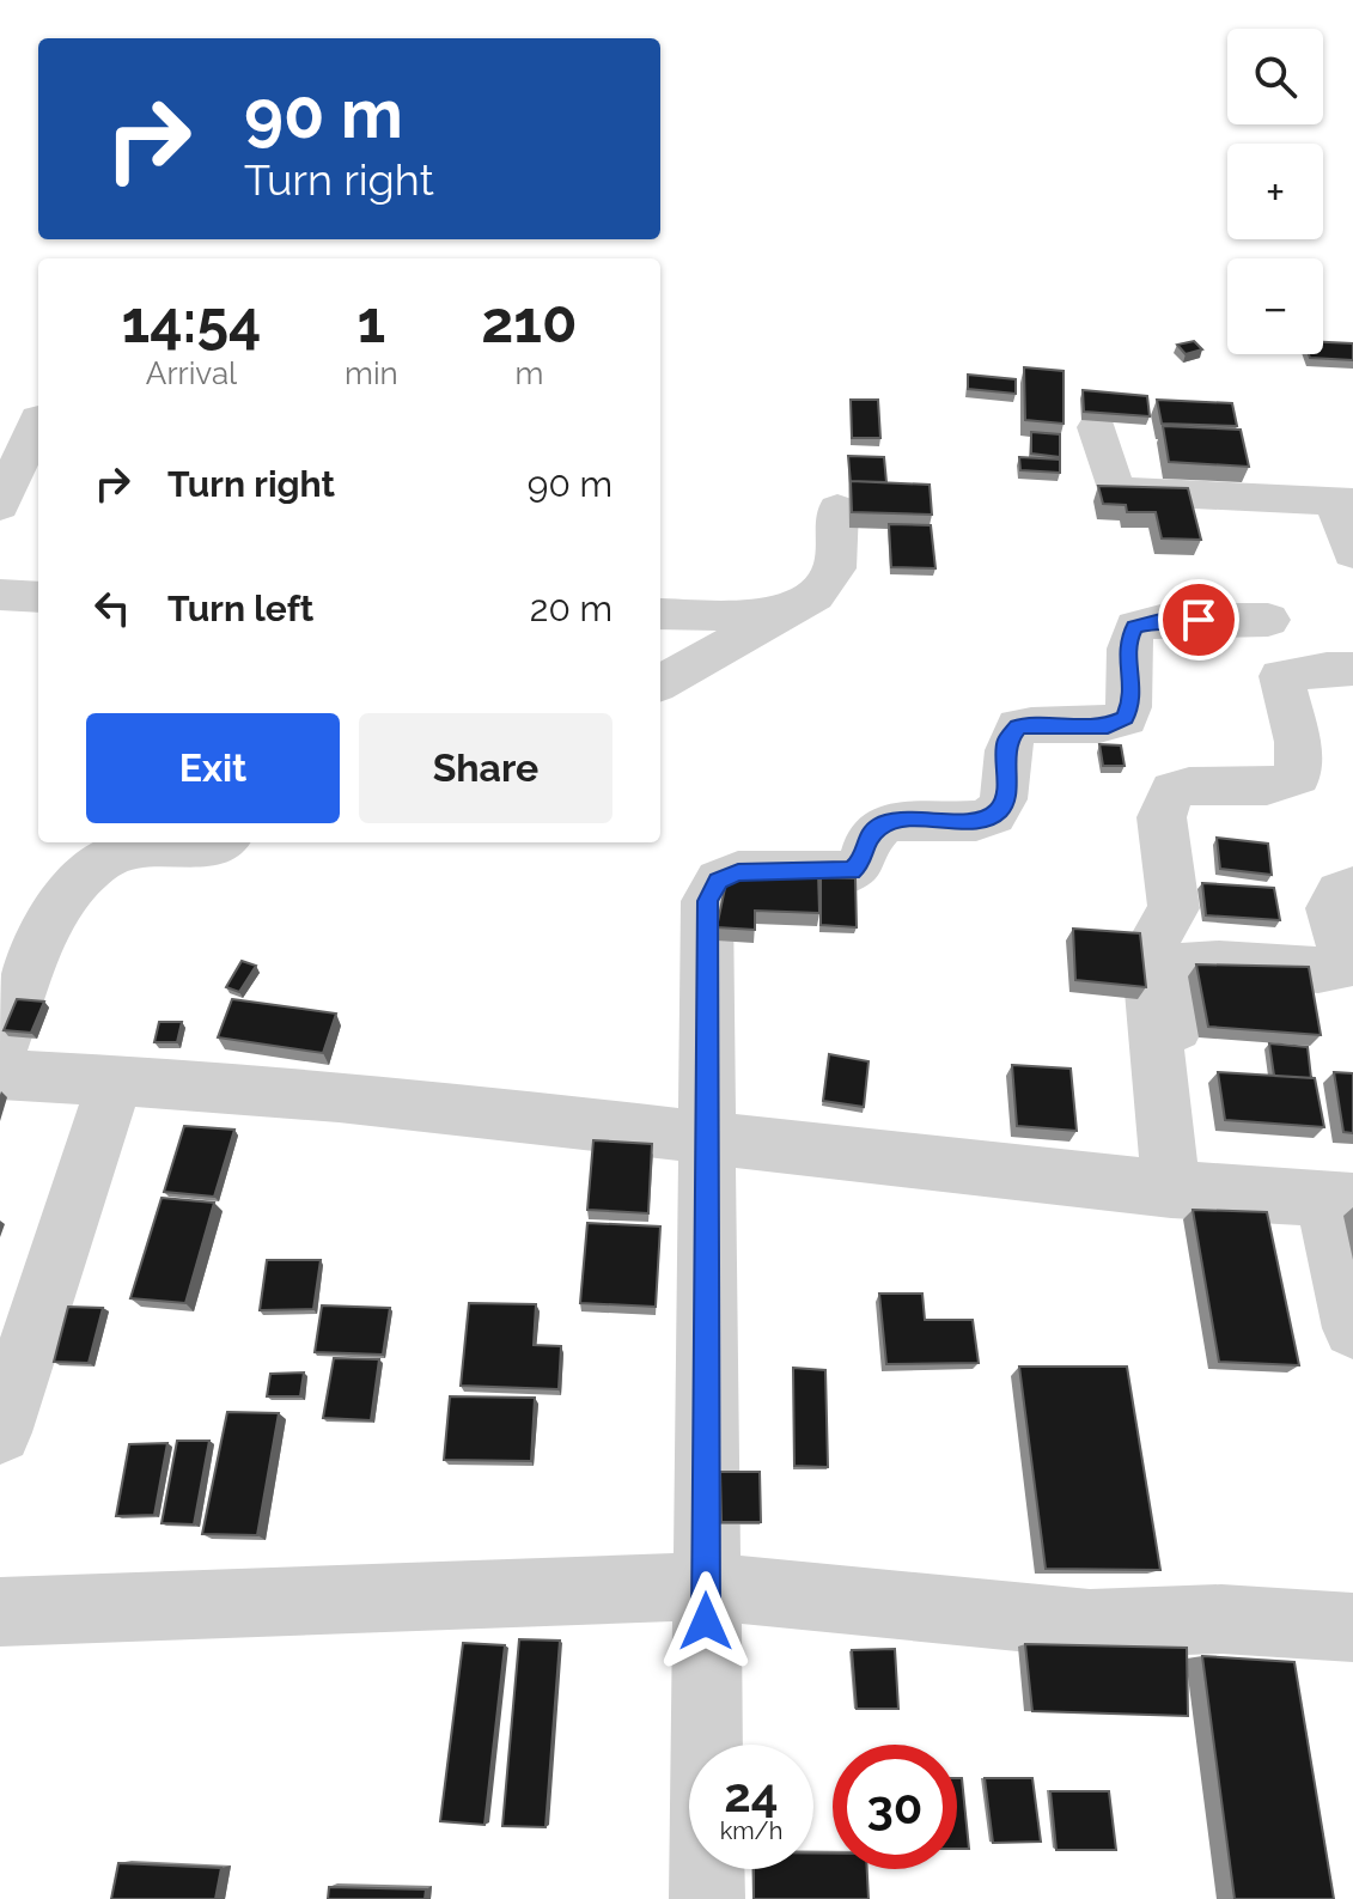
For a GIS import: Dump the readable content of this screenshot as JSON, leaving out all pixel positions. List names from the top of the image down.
{
  "page": {
    "map_buttons": ["+", "−"],
    "turn": ["90 m", "Turn right"],
    "eta": [
      "14:54",
      "Arrival",
      "1",
      "min",
      "210",
      "m"
    ],
    "list": [
      {
        "name": "Turn right",
        "value": "90 m"
      },
      {
        "name": "Turn left",
        "value": "20 m"
      }
    ],
    "buttons": ["Exit", "Share"],
    "speed": "24 km/h",
    "limit": "30"
  }
}
